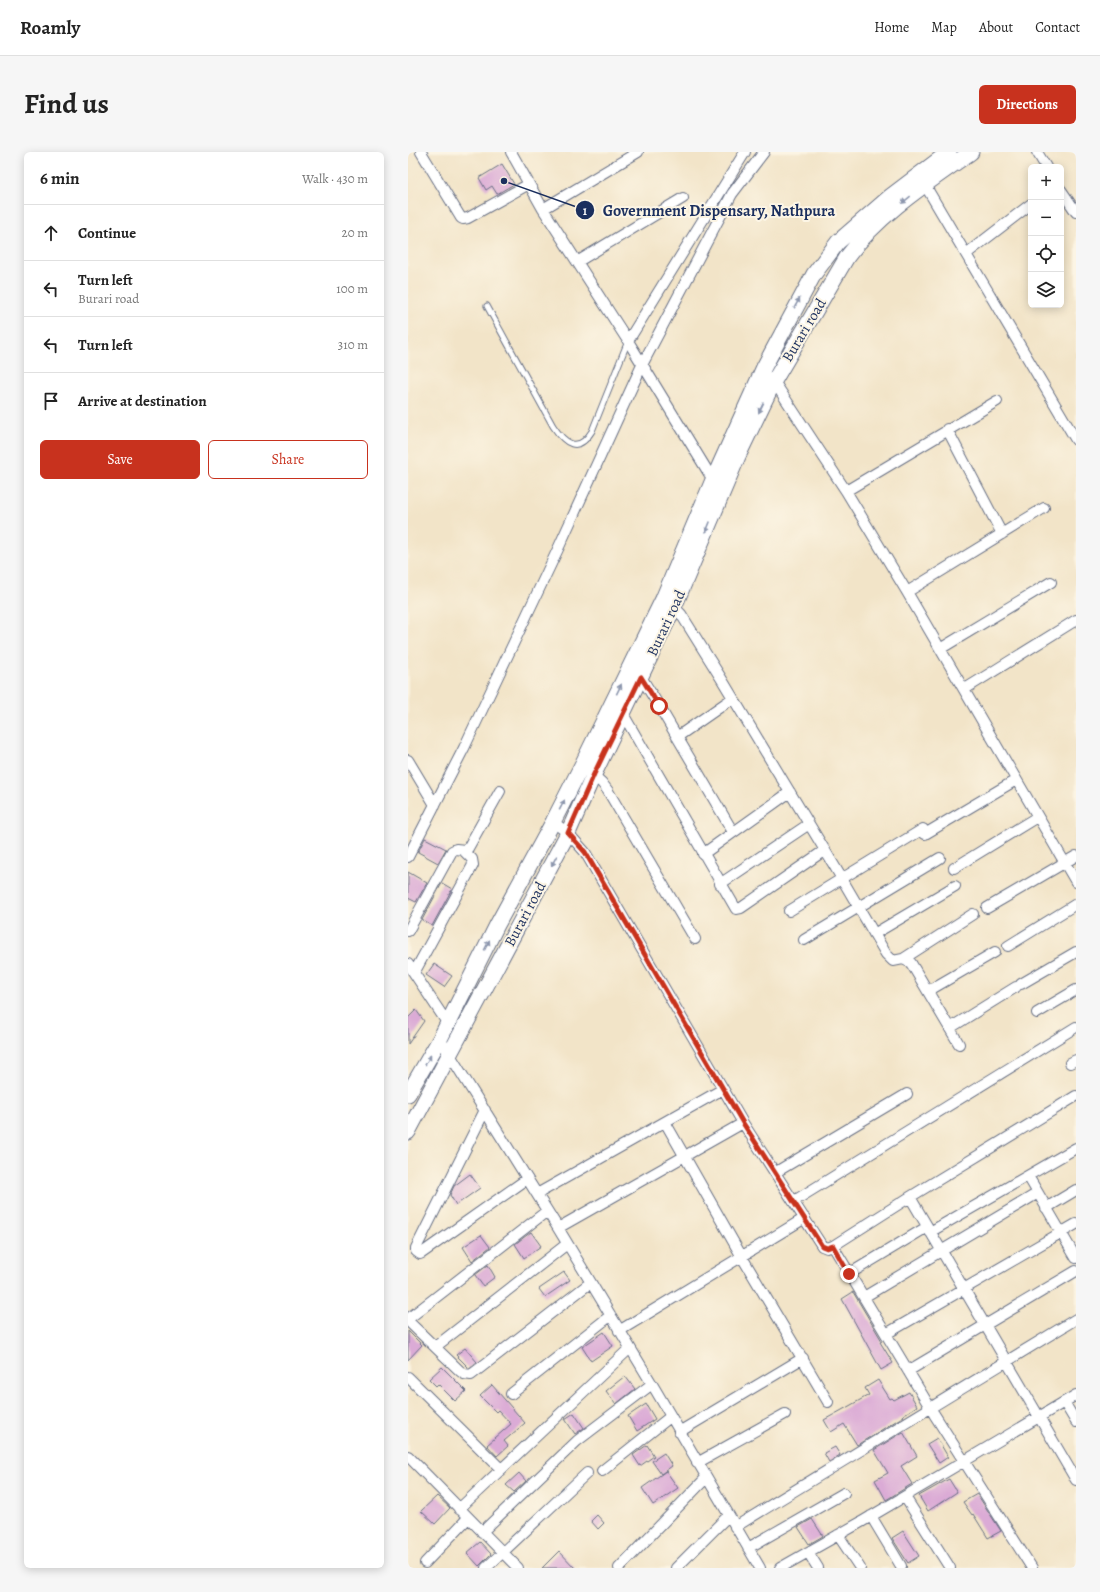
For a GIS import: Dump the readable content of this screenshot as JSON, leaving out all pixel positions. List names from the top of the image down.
{
  "streets": {
    "main road": ["Burari road"]
  },
  "places": ["Government Dispensary, Nathpura"],
  "page": {
    "header": "Roamly",
    "nav": [
      "Home",
      "Map",
      "About",
      "Contact"
    ],
    "title": "Find us",
    "buttons": [
      "Directions",
      ["Save", "Share"]
    ],
    "heading": ["6 min", "Walk · 430 m"],
    "map_buttons": ["+", "−"],
    "list": [
      ["Continue", "20 m"],
      ["Turn left", "Burari road", "100 m"],
      ["Turn left", "310 m"],
      "Arrive at destination"
    ]
  }
}
